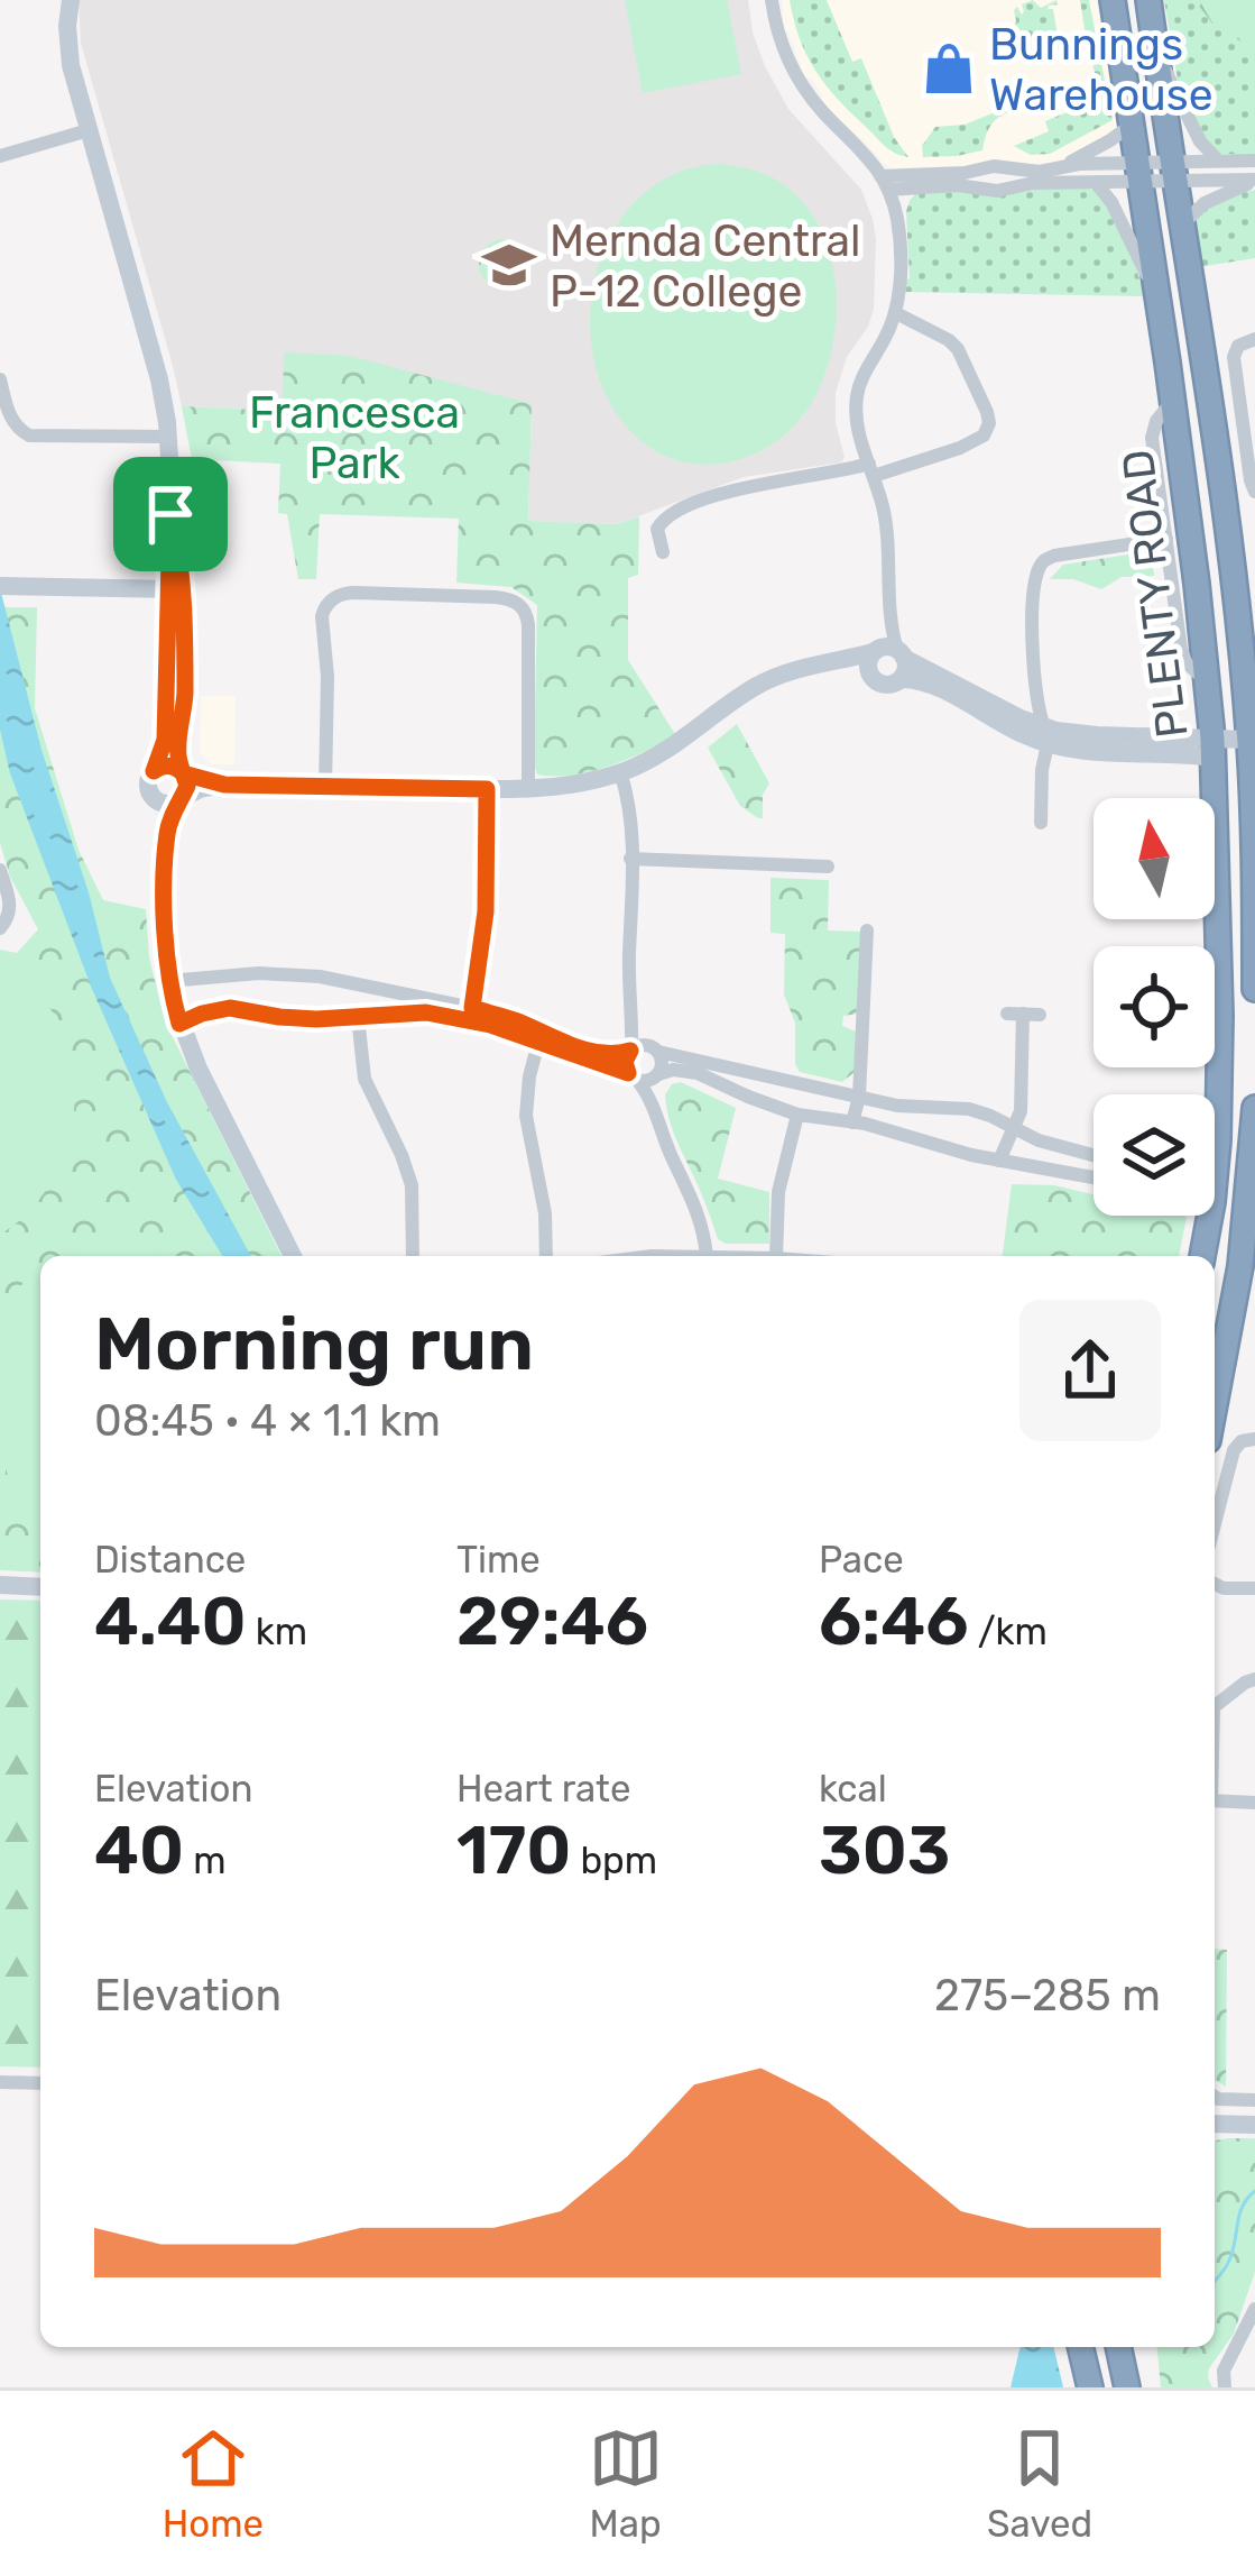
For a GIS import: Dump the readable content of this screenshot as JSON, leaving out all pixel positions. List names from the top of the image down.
{
  "streets": {
    "highway": ["PLENTY ROAD"]
  },
  "parks": ["Francesca Park"],
  "places": {
    "shop": ["Bunnings Warehouse"],
    "school or university": ["Mernda Central P-12 College"]
  },
  "north": "top",
  "page": {
    "heading": ["Morning run", "08:45 · 4 × 1.1 km"],
    "stats": [
      ["Distance", "4.40 km"],
      ["Time", "29:46"],
      ["Pace", "6:46 /km"],
      ["Elevation", "40 m"],
      ["Heart rate", "170 bpm"],
      ["kcal", "303"]
    ],
    "chart": ["Elevation", "275–285 m"],
    "tabs": ["Home", "Map", "Saved"]
  }
}
